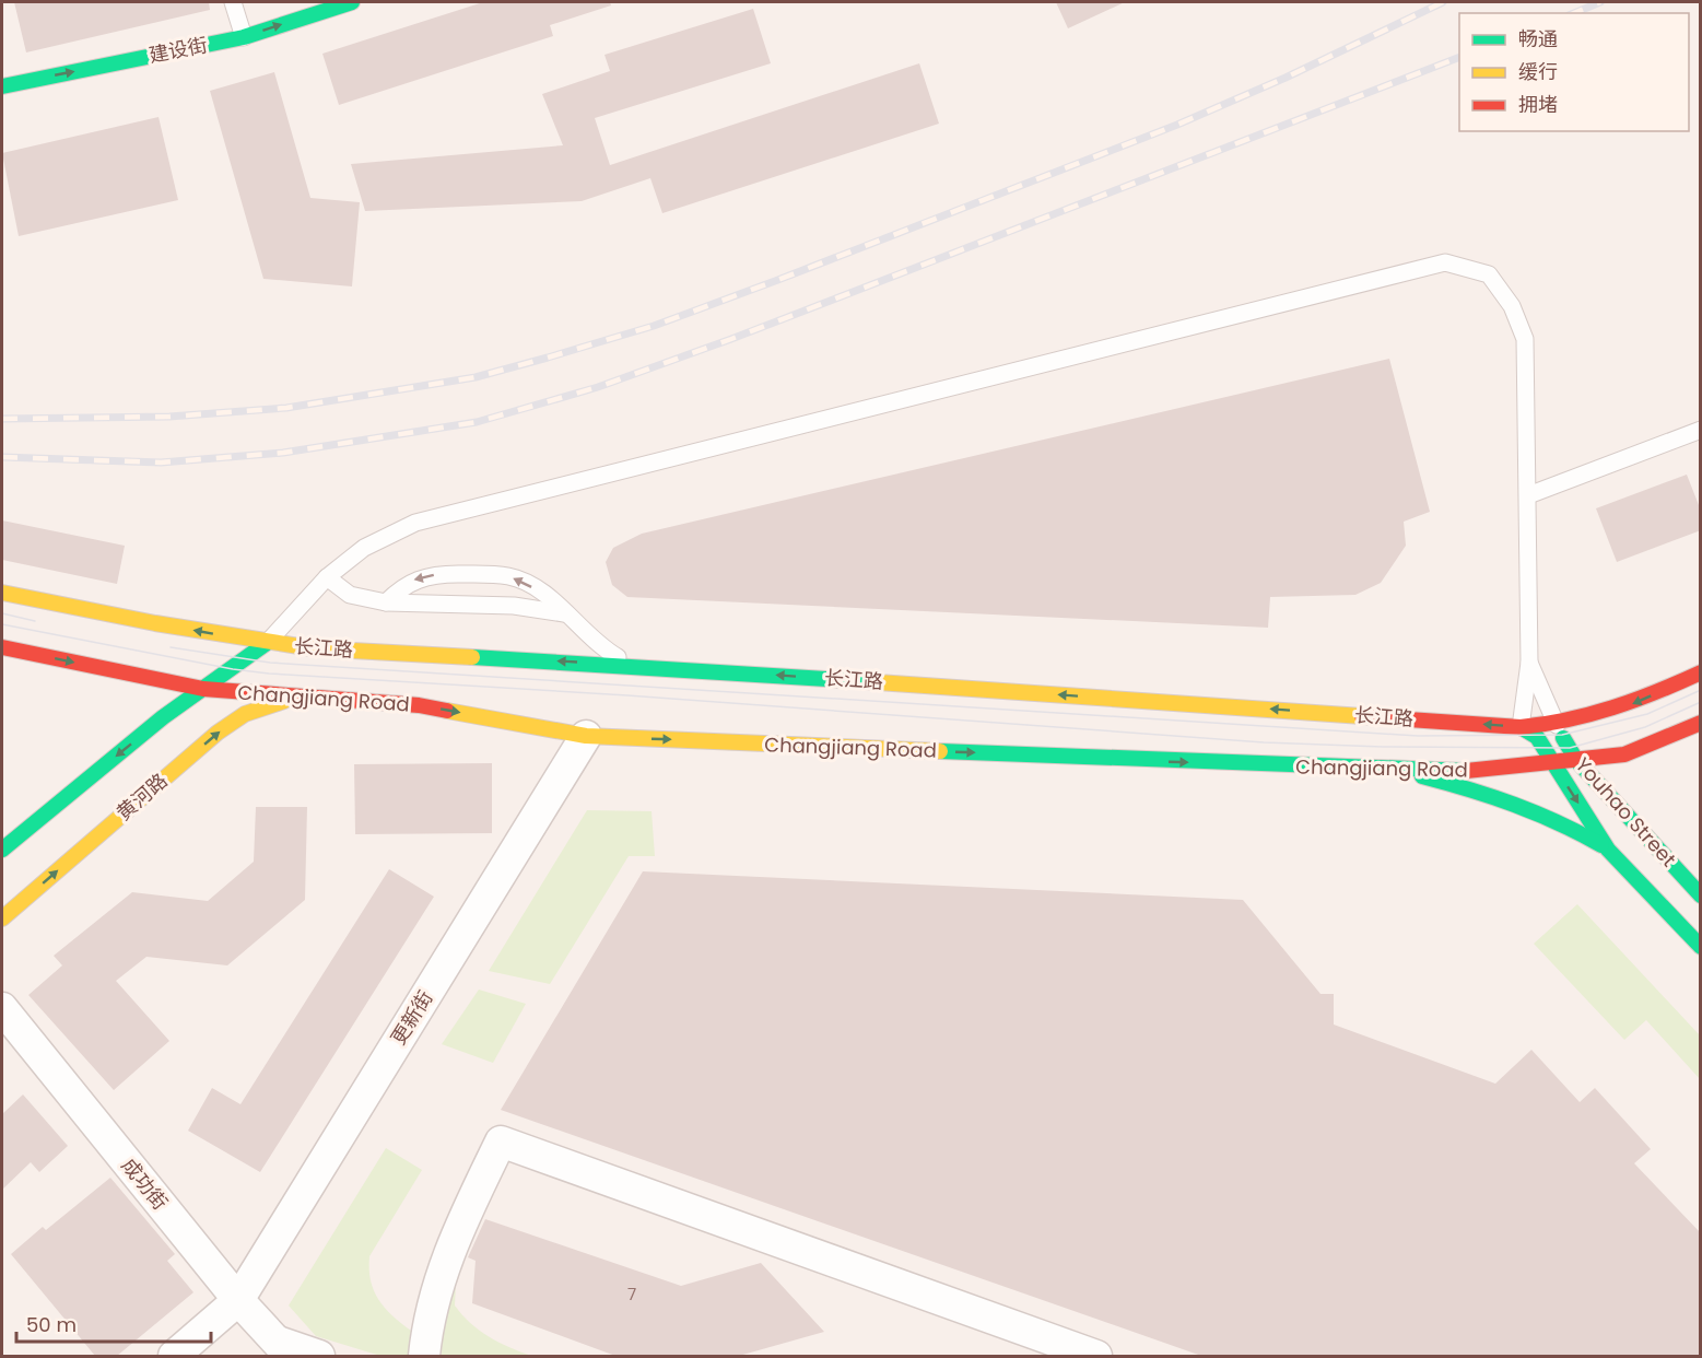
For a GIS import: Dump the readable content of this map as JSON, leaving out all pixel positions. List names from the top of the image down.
{
  "streets": {
    "main road": [
      "建设街",
      "长江路",
      "Changjiang Road",
      "黄河路",
      "Youhao Street"
    ],
    "street": ["更新街", "成功街"]
  },
  "crossings": [
    ["长江路", "Youhao Street"],
    ["Changjiang Road", "黄河路"],
    ["Changjiang Road", "Youhao Street"],
    ["Changjiang Road", "更新街"],
    ["更新街", "成功街"]
  ],
  "one_way": ["建设街", "长江路", "Changjiang Road"],
  "house_numbers": ["7"],
  "legend": ["畅通", "缓行", "拥堵"],
  "scale_bar": "50 m"
}
